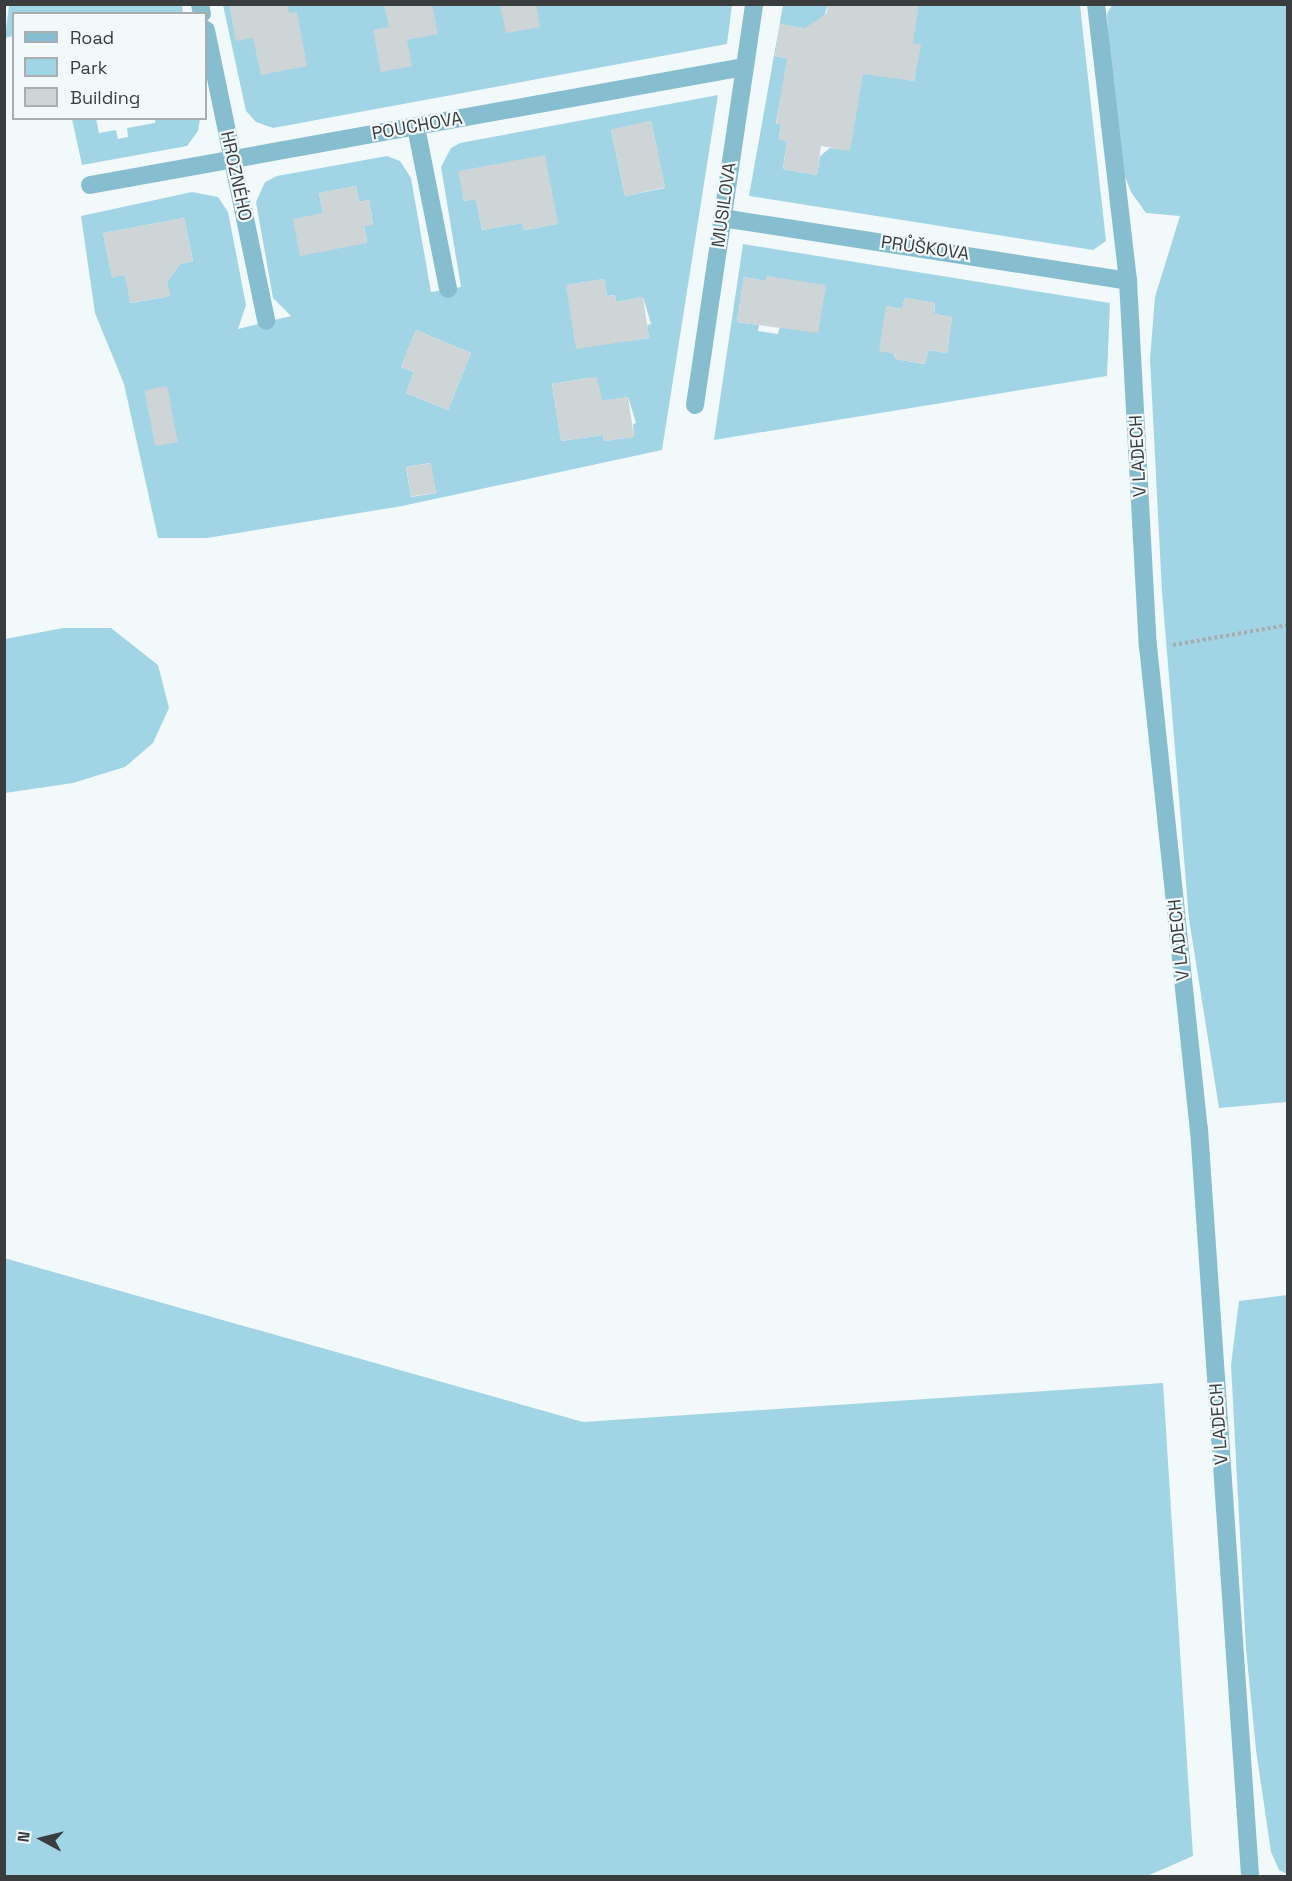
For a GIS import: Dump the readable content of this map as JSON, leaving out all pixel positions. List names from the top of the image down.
{
  "streets": {
    "street": [
      "POUCHOVA",
      "HROZNÉHO",
      "MUSILOVA",
      "PRŮŠKOVA",
      "V LADECH"
    ]
  },
  "crossings": [
    ["POUCHOVA", "HROZNÉHO"],
    ["POUCHOVA", "MUSILOVA"],
    ["MUSILOVA", "PRŮŠKOVA"],
    ["PRŮŠKOVA", "V LADECH"]
  ],
  "legend": ["Road", "Park", "Building"],
  "north": "left"
}
